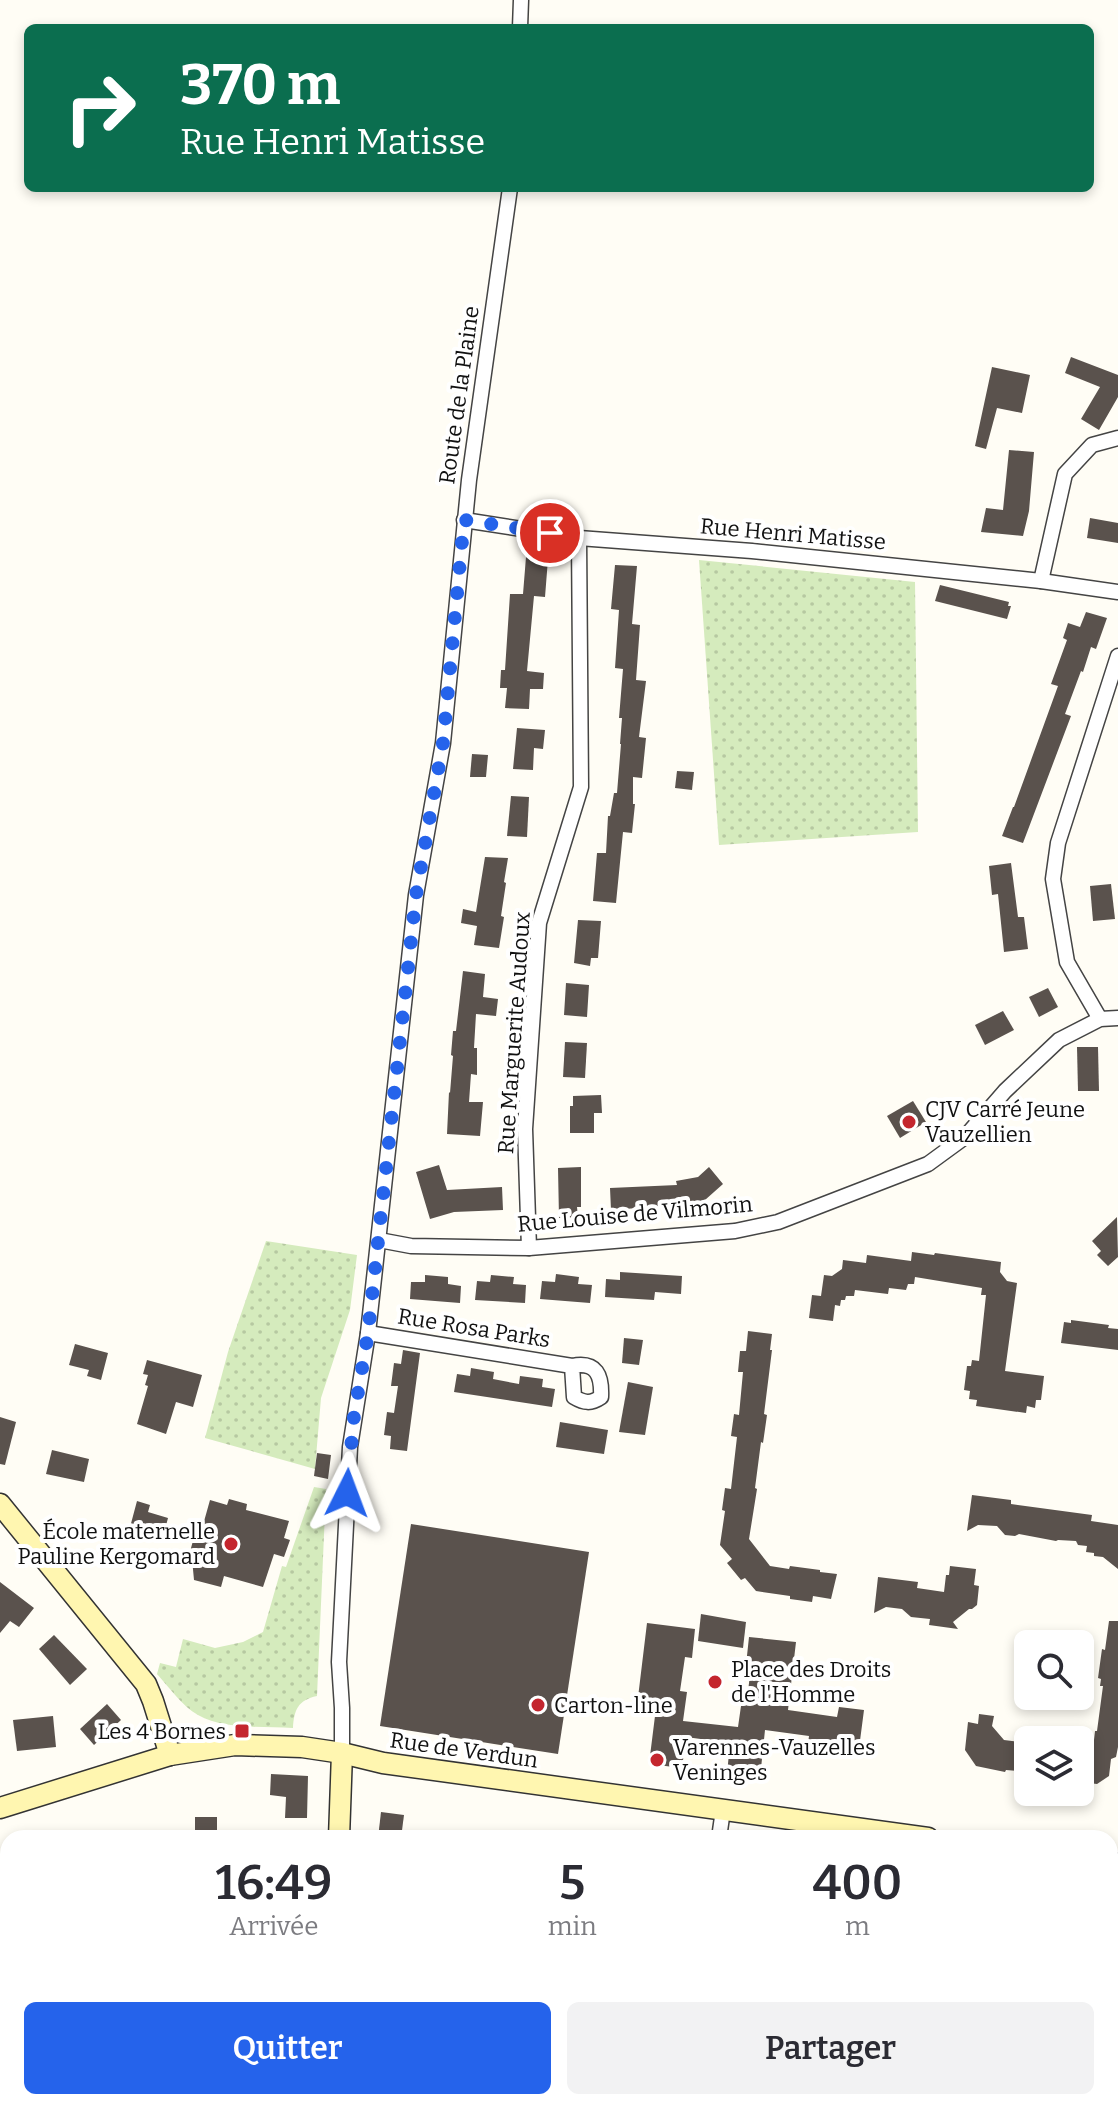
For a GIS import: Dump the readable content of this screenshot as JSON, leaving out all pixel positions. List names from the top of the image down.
{
  "streets": {
    "street": [
      "Route de la Plaine",
      "Rue Henri Matisse",
      "Rue Marguerite Audoux",
      "Rue Louise de Vilmorin",
      "Rue Rosa Parks",
      "Rue de Verdun"
    ]
  },
  "crossings": [
    ["Route de la Plaine", "Rue Henri Matisse"],
    ["Route de la Plaine", "Rue Louise de Vilmorin"],
    ["Route de la Plaine", "Rue Rosa Parks"],
    ["Route de la Plaine", "Rue de Verdun"],
    ["Rue Henri Matisse", "Rue Marguerite Audoux"],
    ["Rue Marguerite Audoux", "Rue Louise de Vilmorin"]
  ],
  "places": {
    "other": [
      "CJV Carré Jeune Vauzellien",
      "École maternelle Pauline Kergomard",
      "Place des Droits de l'Homme",
      "Carton-line",
      "Varennes-Vauzelles Veninges"
    ],
    "transit": ["Les 4 Bornes"]
  },
  "page": {
    "turn": ["370 m", "Rue Henri Matisse"],
    "eta": [
      "16:49",
      "Arrivée",
      "5",
      "min",
      "400",
      "m"
    ],
    "buttons": ["Quitter", "Partager"]
  }
}
